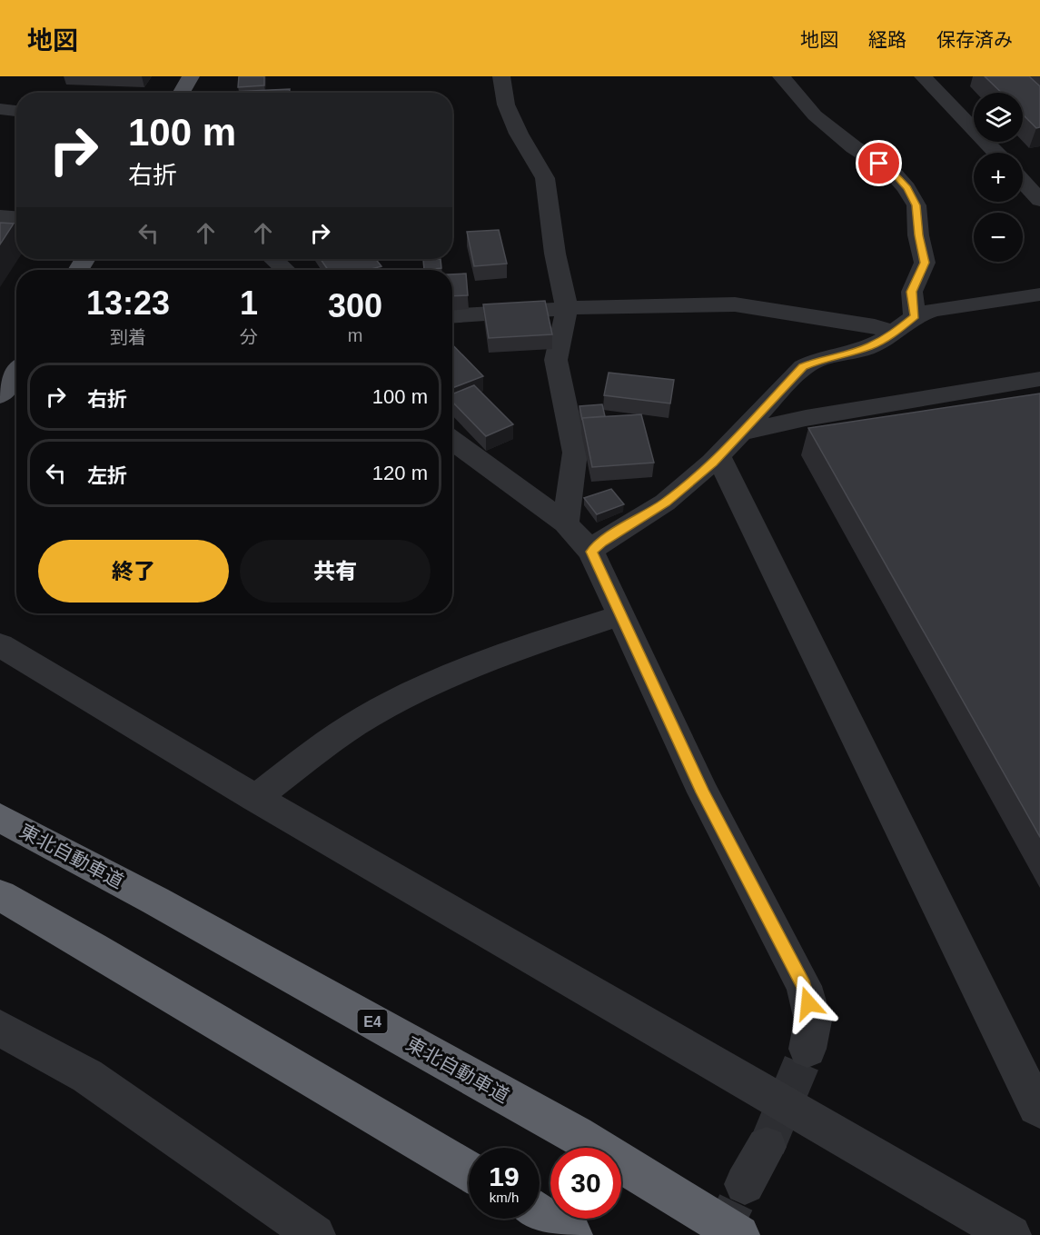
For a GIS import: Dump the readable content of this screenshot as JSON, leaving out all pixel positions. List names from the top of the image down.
{
  "streets": {
    "highway": ["東北自動車道", "E4"]
  },
  "page": {
    "header": "地図",
    "nav": ["地図", "経路", "保存済み"],
    "map_buttons": ["+", "−"],
    "turn": ["100 m", "右折"],
    "eta": [
      "13:23",
      "到着",
      "1",
      "分",
      "300",
      "m"
    ],
    "list": [
      {
        "name": "右折",
        "value": "100 m"
      },
      {
        "name": "左折",
        "value": "120 m"
      }
    ],
    "buttons": ["終了", "共有"],
    "speed": "19 km/h",
    "limit": "30"
  }
}
